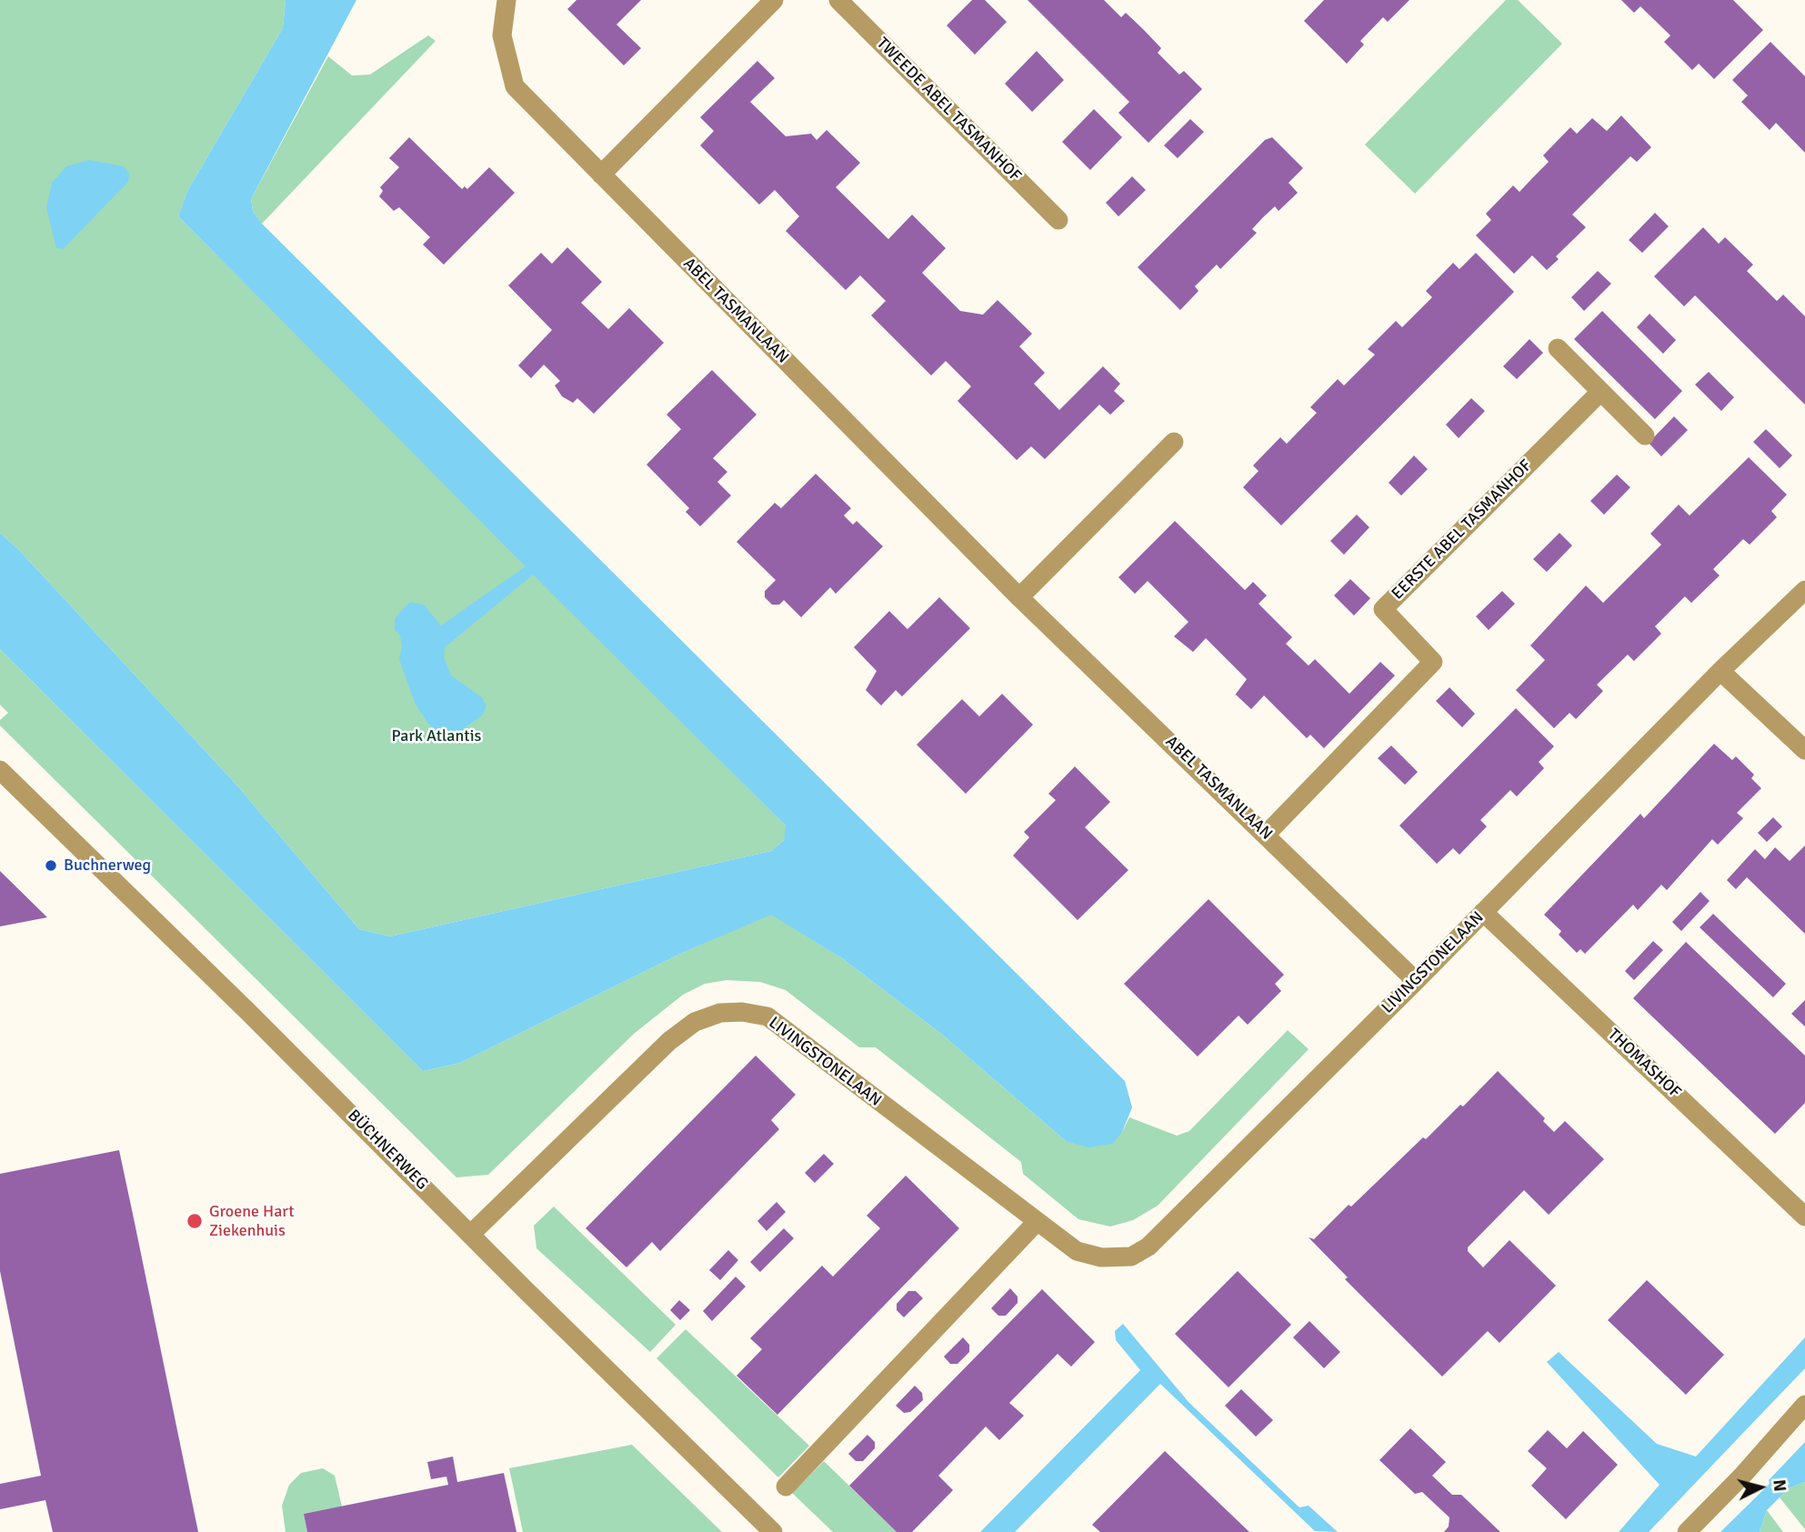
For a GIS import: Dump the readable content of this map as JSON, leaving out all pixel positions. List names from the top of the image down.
{
  "streets": {
    "street": [
      "TWEEDE ABEL TASMANHOF",
      "ABEL TASMANLAAN",
      "EERSTE ABEL TASMANHOF",
      "LIVINGSTONELAAN",
      "THOMASHOF",
      "BÜCHNERWEG"
    ]
  },
  "crossings": [
    ["ABEL TASMANLAAN", "EERSTE ABEL TASMANHOF"],
    ["ABEL TASMANLAAN", "LIVINGSTONELAAN"],
    ["LIVINGSTONELAAN", "THOMASHOF"],
    ["LIVINGSTONELAAN", "BÜCHNERWEG"]
  ],
  "parks": ["Park Atlantis"],
  "places": ["Buchnerweg", "Groene Hart Ziekenhuis"],
  "north": "right"
}
